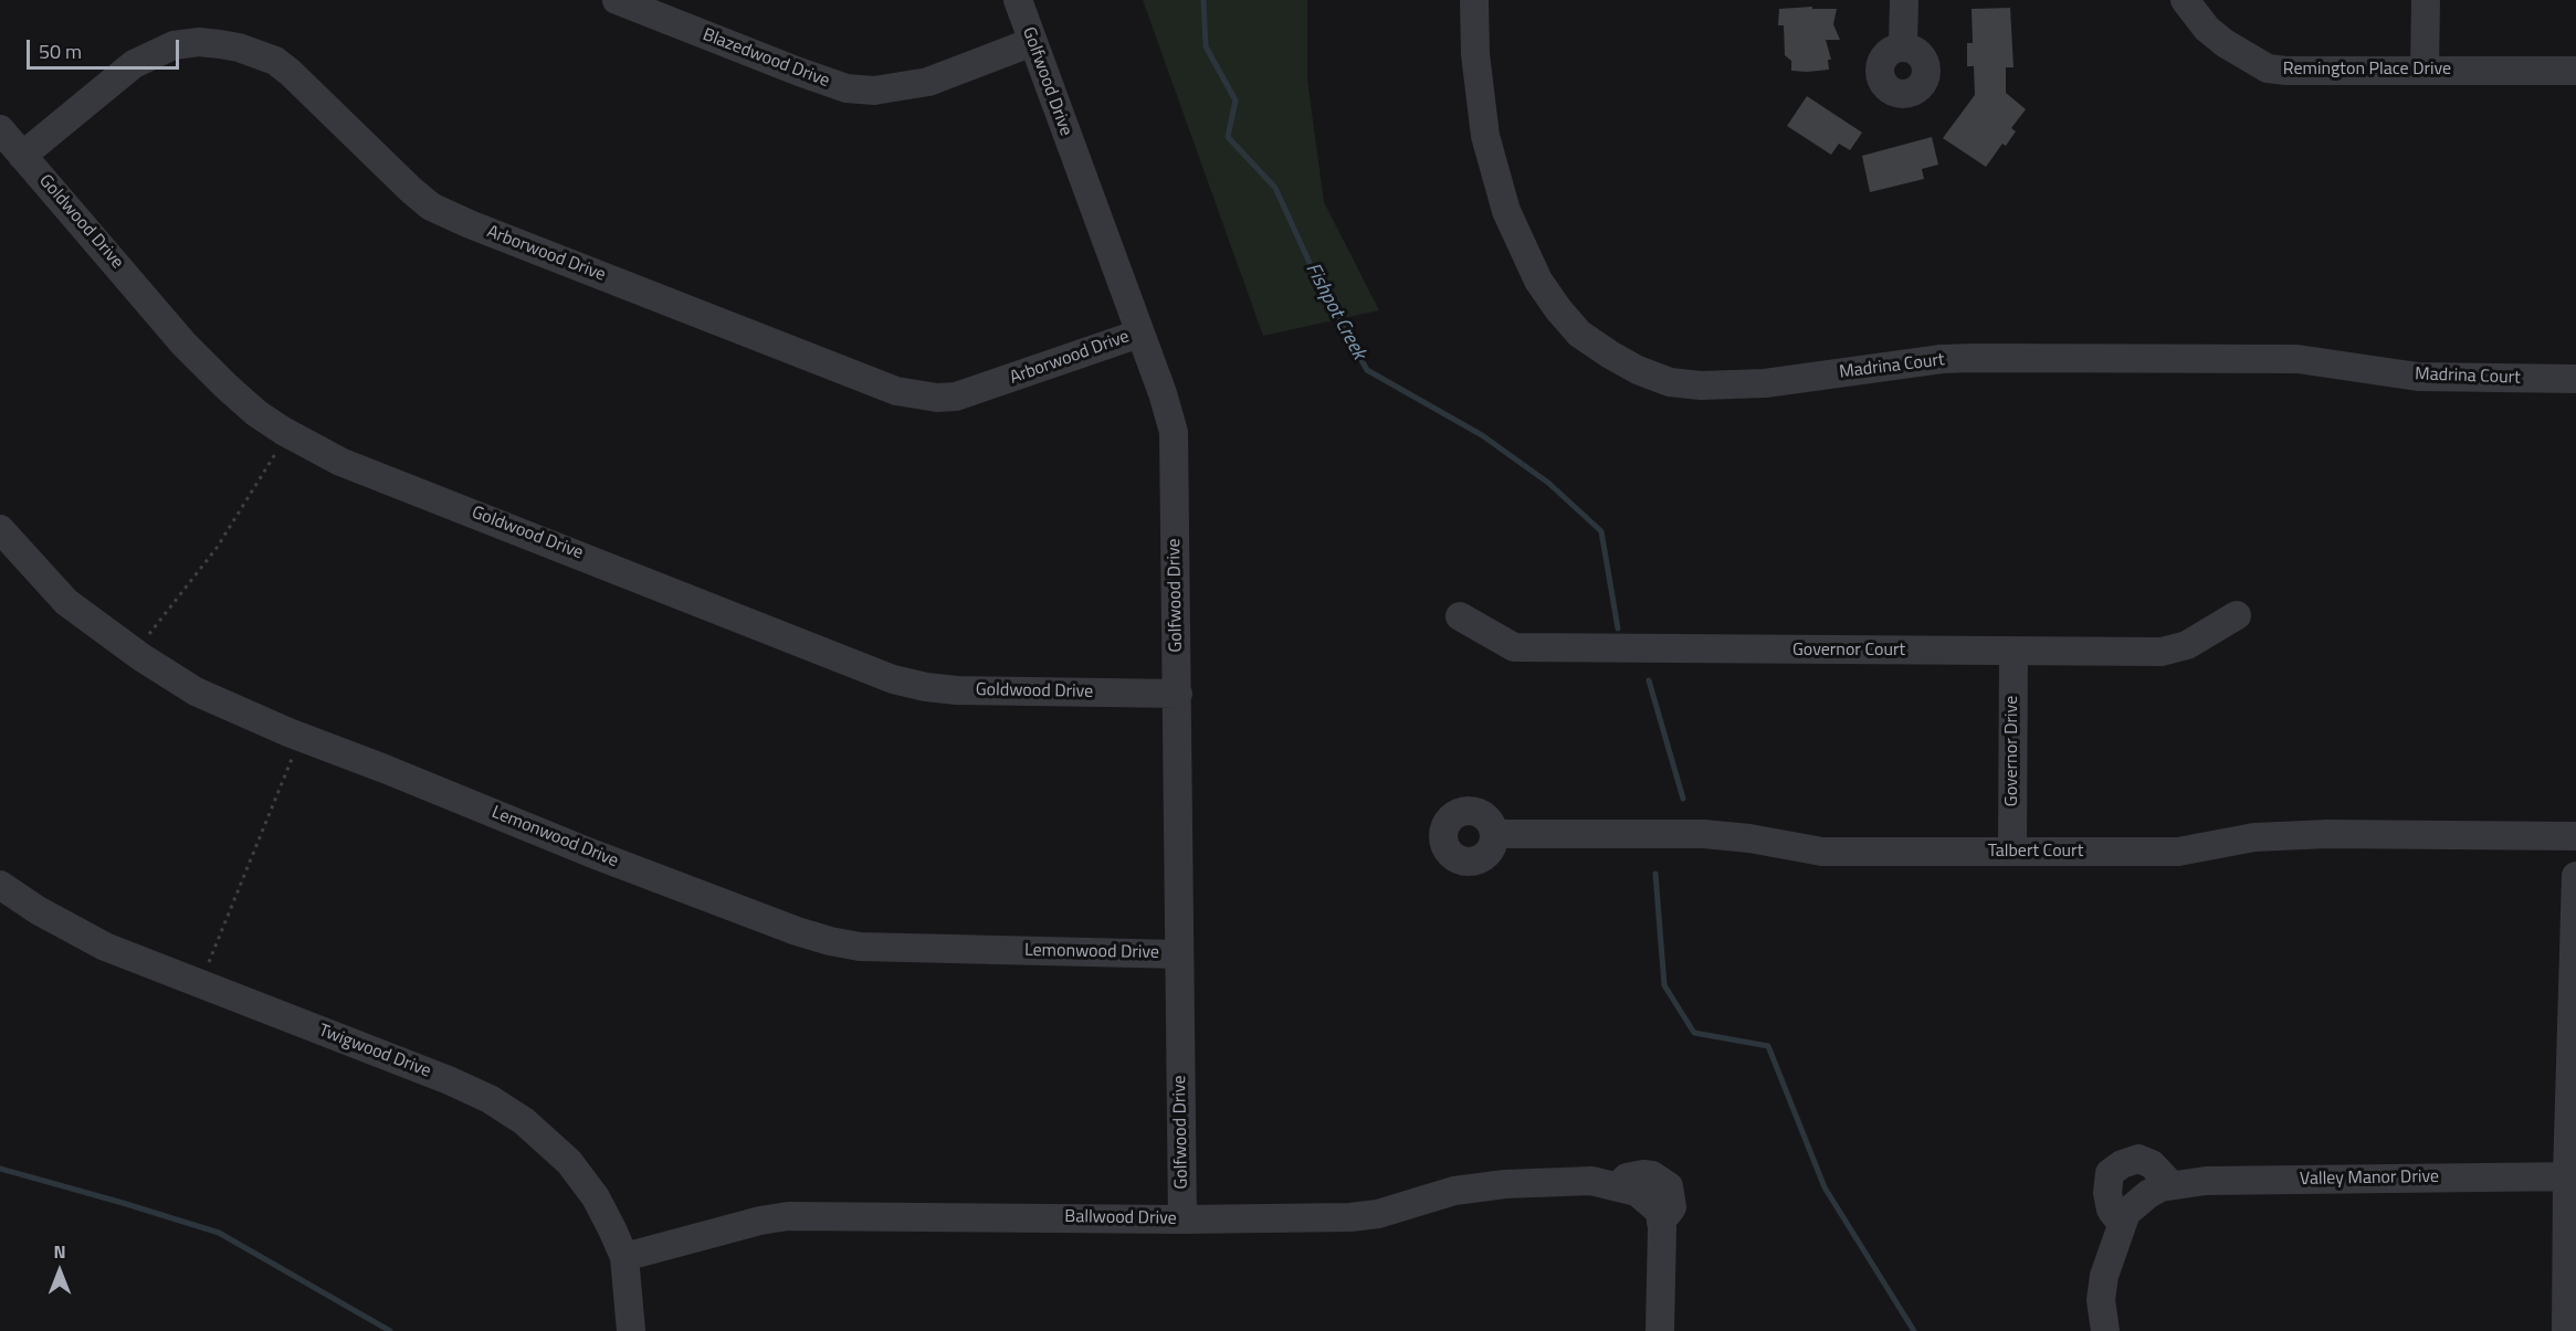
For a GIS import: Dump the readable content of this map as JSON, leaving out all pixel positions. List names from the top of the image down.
{
  "streets": {
    "street": [
      "Blazedwood Drive",
      "Remington Place Drive",
      "Golfwood Drive",
      "Goldwood Drive",
      "Arborwood Drive",
      "Madrina Court",
      "Governor Court",
      "Governor Drive",
      "Lemonwood Drive",
      "Talbert Court",
      "Twigwood Drive",
      "Valley Manor Drive",
      "Ballwood Drive"
    ]
  },
  "crossings": [
    ["Blazedwood Drive", "Golfwood Drive"],
    ["Golfwood Drive", "Goldwood Drive"],
    ["Golfwood Drive", "Arborwood Drive"],
    ["Golfwood Drive", "Lemonwood Drive"],
    ["Golfwood Drive", "Ballwood Drive"],
    ["Goldwood Drive", "Arborwood Drive"],
    ["Governor Court", "Governor Drive"],
    ["Governor Drive", "Talbert Court"],
    ["Twigwood Drive", "Ballwood Drive"]
  ],
  "water": ["Fishpot Creek"],
  "scale_bar": "50 m",
  "north": "top"
}
